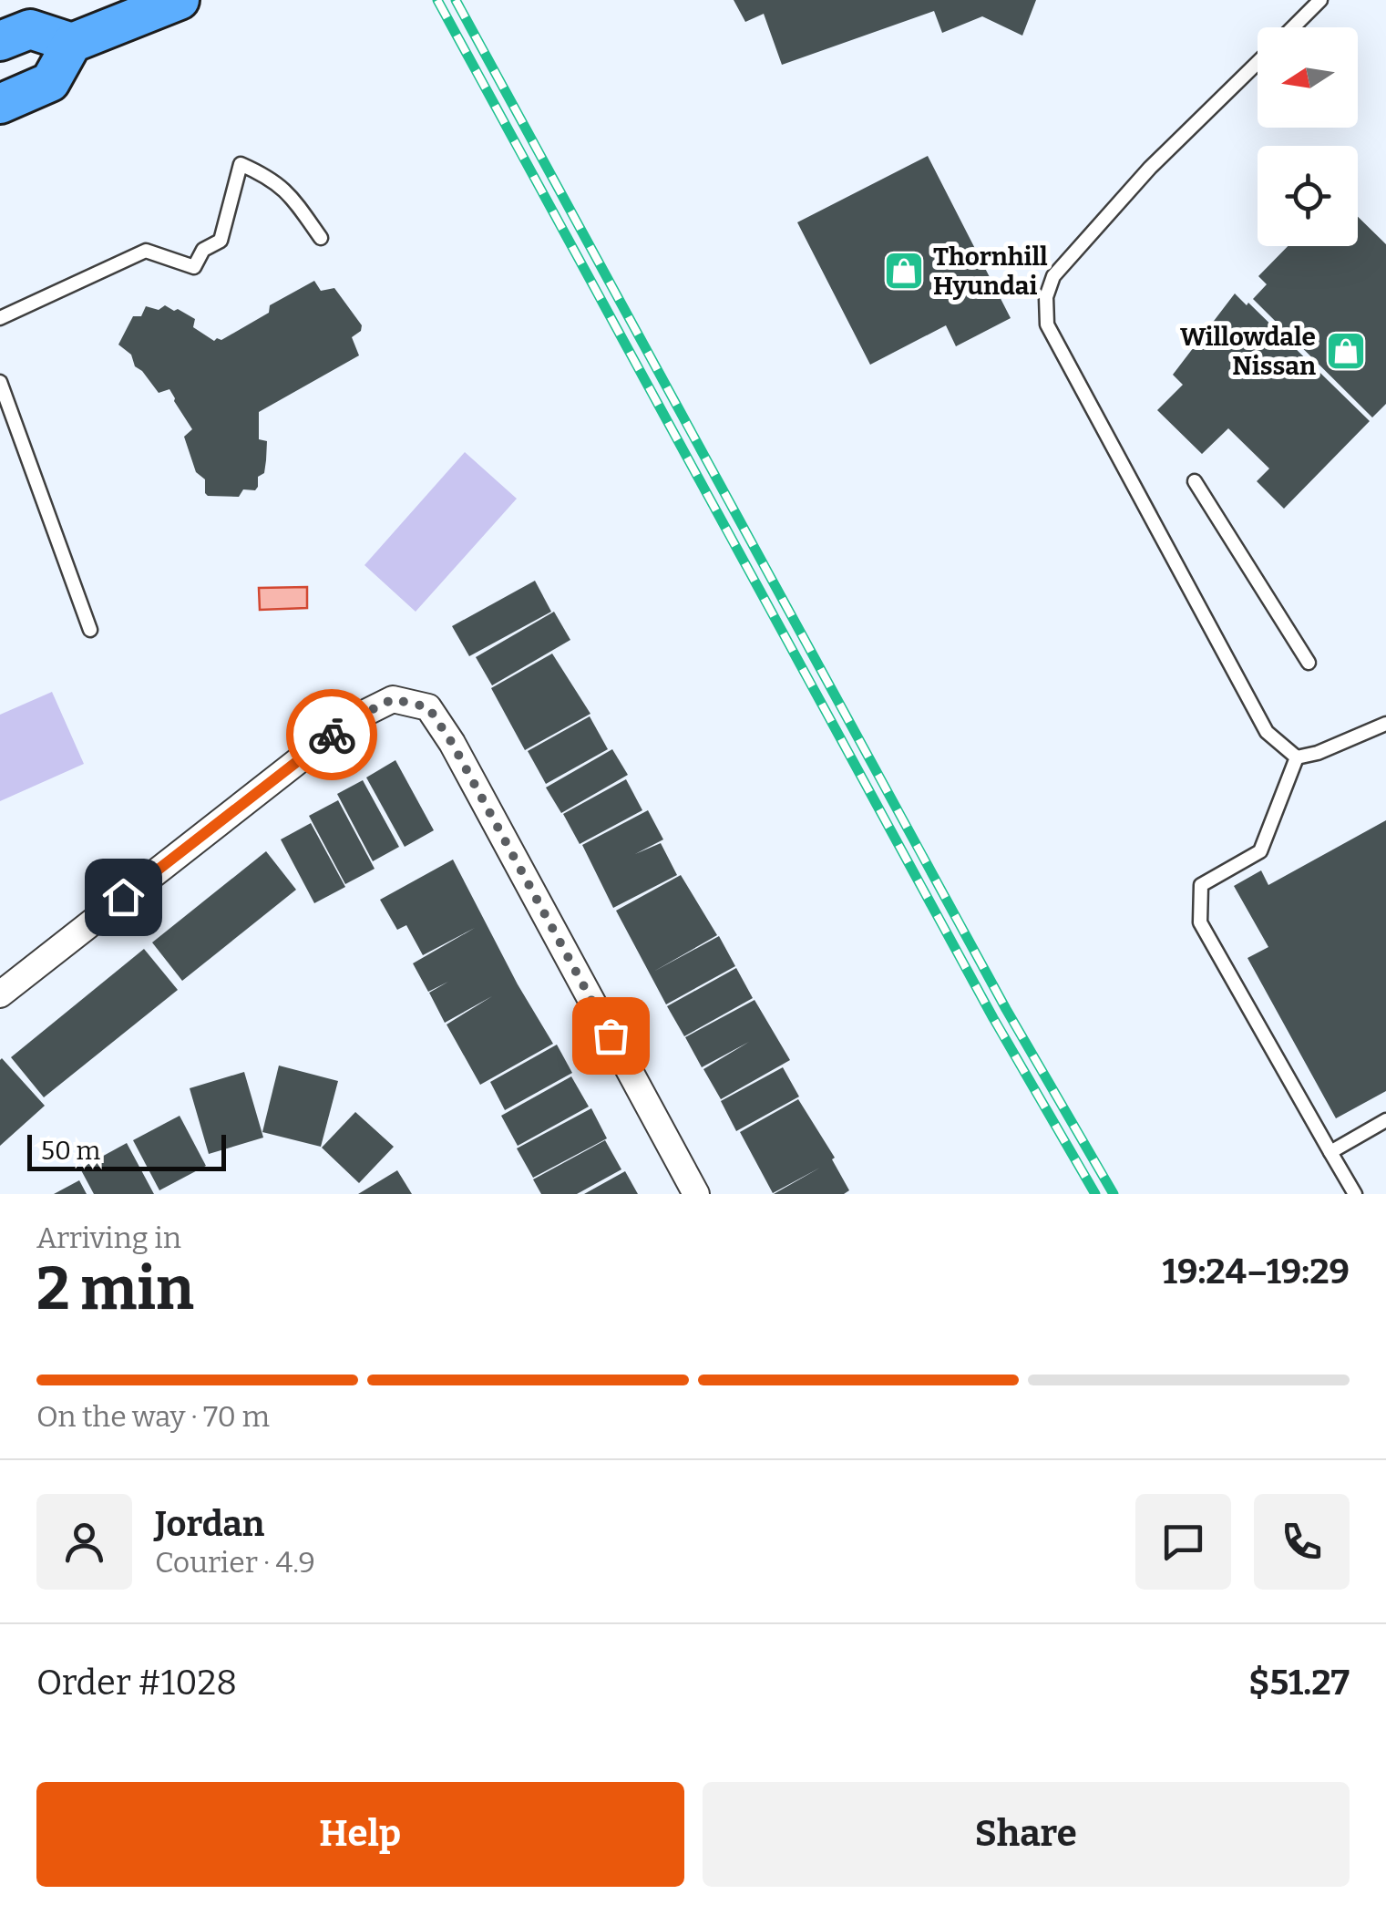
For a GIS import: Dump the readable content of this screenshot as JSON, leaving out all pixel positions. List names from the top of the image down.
{
  "places": {
    "shop": ["Thornhill Hyundai", "Willowdale Nissan"]
  },
  "scale_bar": "50 m",
  "north": "left",
  "page": {
    "scale": "50 m",
    "heading": ["2 min", "Arriving in", "19:24–19:29"],
    "panel": [
      "Jordan",
      "Courier · 4.9",
      "Order #1028",
      "$51.27"
    ],
    "bar": "On the way · 70 m",
    "buttons": ["Help", "Share"]
  }
}
